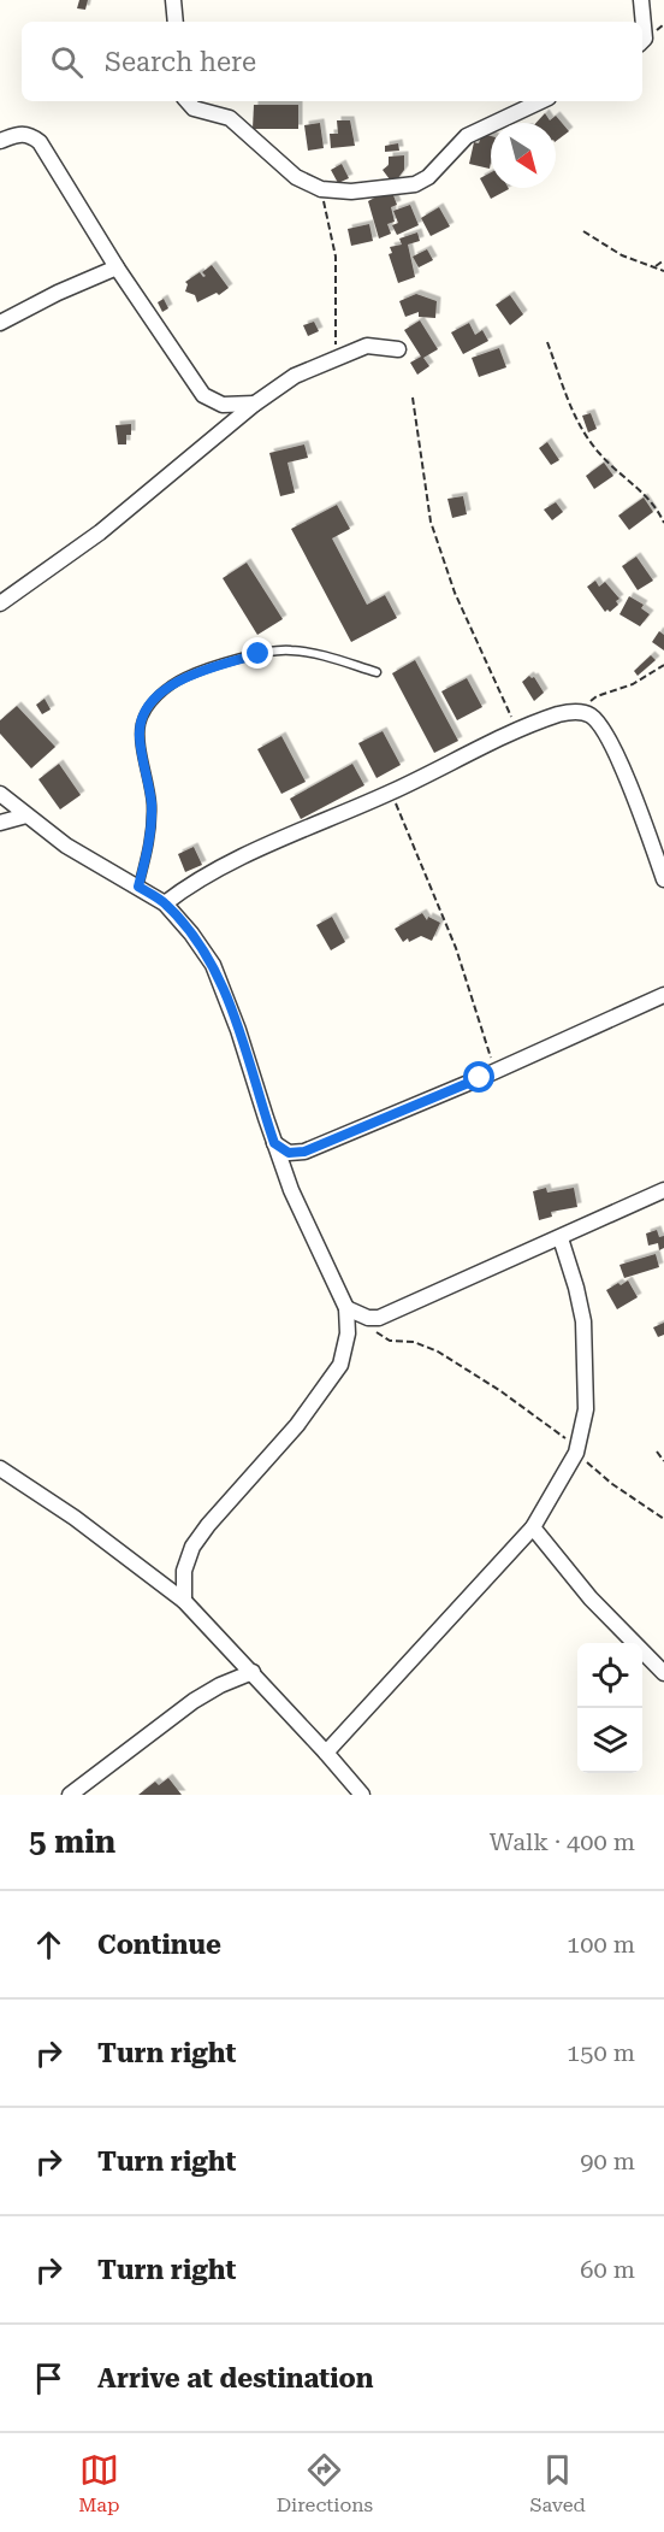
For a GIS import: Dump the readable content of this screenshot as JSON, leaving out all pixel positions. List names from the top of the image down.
{
  "north": "bottom right",
  "page": {
    "search": "Search here",
    "heading": ["5 min", "Walk · 400 m"],
    "list": [
      ["Continue", "100 m"],
      ["Turn right", "150 m"],
      ["Turn right", "90 m"],
      ["Turn right", "60 m"],
      "Arrive at destination"
    ],
    "nav": ["Map", "Directions", "Saved"]
  }
}
